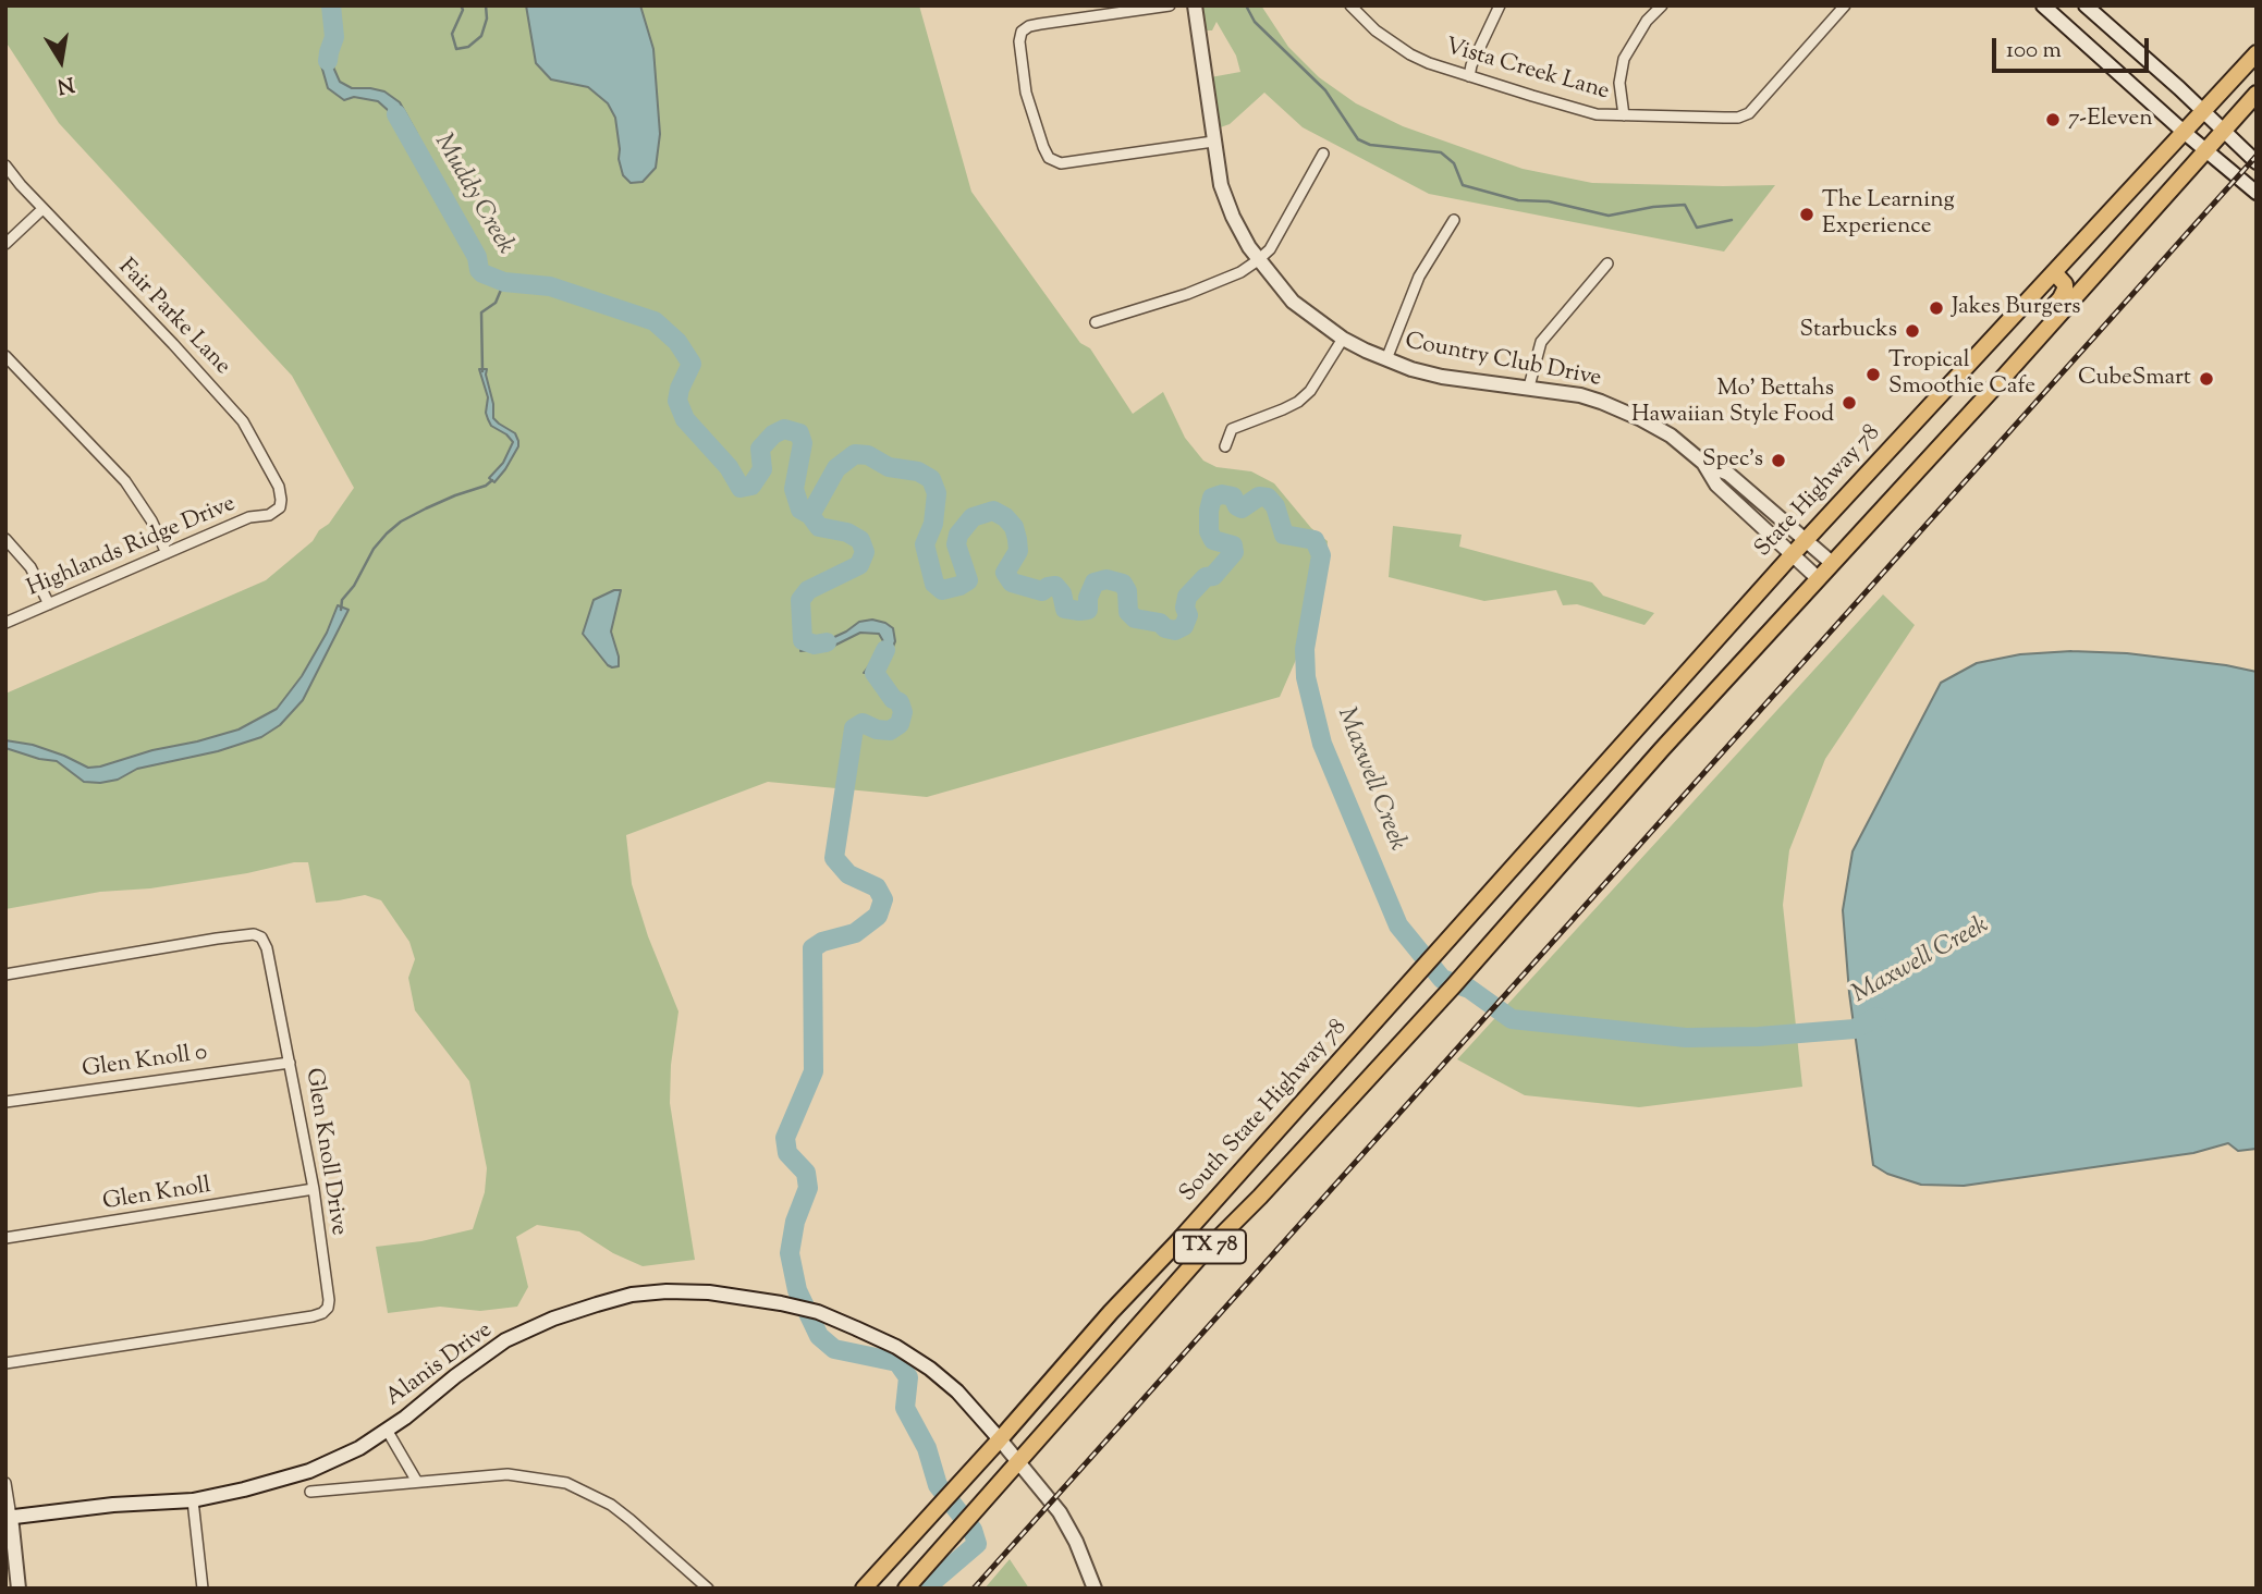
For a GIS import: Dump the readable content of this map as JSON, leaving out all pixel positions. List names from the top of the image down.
{
  "streets": {
    "main road": [
      "Country Club Drive",
      "State Highway 78",
      "South State Highway 78",
      "TX 78",
      "Alanis Drive"
    ],
    "street": [
      "Vista Creek Lane",
      "Fair Parke Lane",
      "Highlands Ridge Drive",
      "Glen Knoll 0",
      "Glen Knoll Drive",
      "Glen Knoll"
    ]
  },
  "crossings": [
    ["Fair Parke Lane", "Highlands Ridge Drive"],
    ["Country Club Drive", "State Highway 78"],
    ["Country Club Drive", "TX 78"],
    ["State Highway 78", "South State Highway 78"],
    ["Glen Knoll 0", "Glen Knoll Drive"],
    ["South State Highway 78", "Alanis Drive"],
    ["Glen Knoll Drive", "Glen Knoll"],
    ["TX 78", "Alanis Drive"]
  ],
  "water": ["Muddy Creek", "Maxwell Creek"],
  "places": [
    "7-Eleven",
    "The Learning Experience",
    "Jakes Burgers",
    "Starbucks",
    "Tropical Smoothie Cafe",
    "CubeSmart",
    "Mo' Bettahs Hawaiian Style Food",
    "Spec's"
  ],
  "scale_bar": "100 m",
  "north": "bottom"
}
